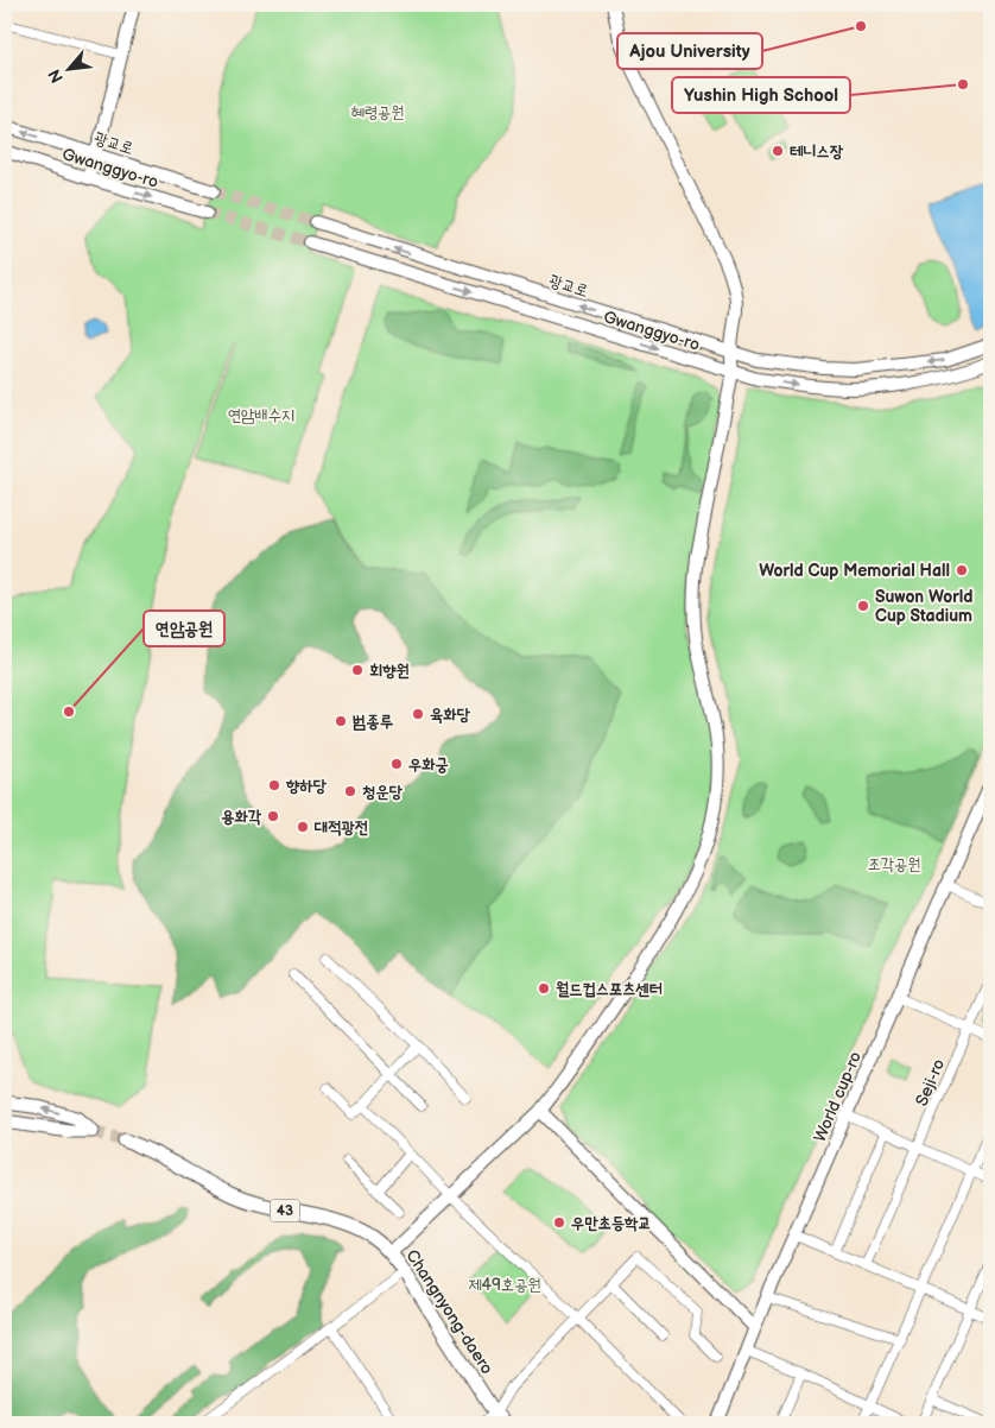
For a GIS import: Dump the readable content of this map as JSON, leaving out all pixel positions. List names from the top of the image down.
{
  "streets": {
    "main road": ["43", "Changnyong-daero"],
    "street": [
      "광교로",
      "Gwanggyo-ro",
      "Seji-ro",
      "World cup-ro"
    ]
  },
  "one_way": ["광교로", "Gwanggyo-ro"],
  "parks": [
    "혜령공원",
    "연암배수지",
    "조각공원",
    "제49호공원"
  ],
  "places": [
    "Ajou University",
    "Yushin High School",
    "테니스장",
    "World Cup Memorial Hall",
    "Suwon World Cup Stadium",
    "회향원",
    "연암공원",
    "육화당",
    "범종루",
    "우화궁",
    "향하당",
    "청운당",
    "용화각",
    "대적광전",
    "월드컵스포츠센터",
    "우만초등학교"
  ],
  "north": "bottom left"
}
